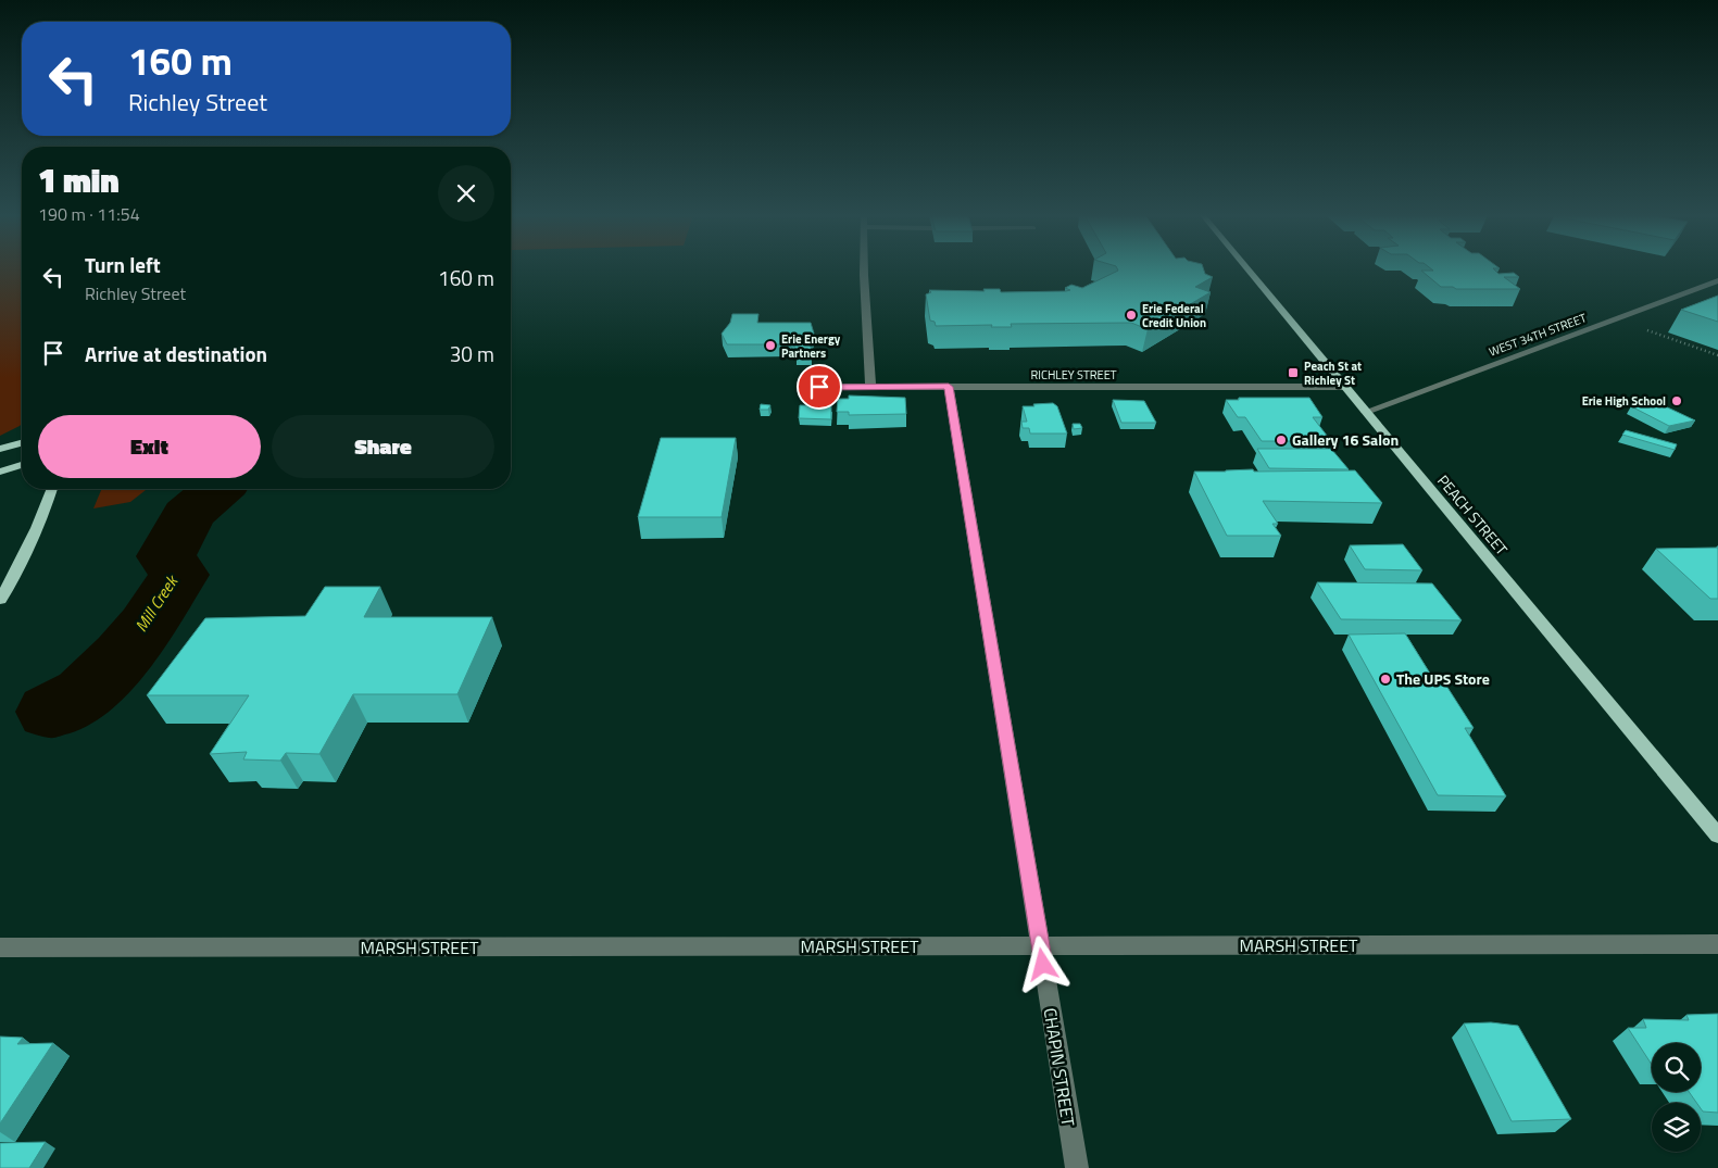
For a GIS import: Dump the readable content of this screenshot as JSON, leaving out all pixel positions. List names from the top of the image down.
{
  "streets": {
    "main road": ["PEACH STREET"],
    "street": [
      "WEST 34TH STREET",
      "RICHLEY STREET",
      "MARSH STREET",
      "CHAPIN STREET"
    ]
  },
  "crossings": [
    ["WEST 34TH STREET", "PEACH STREET"],
    ["RICHLEY STREET", "PEACH STREET"],
    ["RICHLEY STREET", "CHAPIN STREET"],
    ["MARSH STREET", "CHAPIN STREET"]
  ],
  "water": ["Mill Creek"],
  "places": {
    "other": [
      "Erie Federal Credit Union",
      "Erie Energy Partners",
      "Erie High School",
      "Gallery 16 Salon",
      "The UPS Store"
    ],
    "transit": ["Peach St at Richley St"]
  },
  "page": {
    "turn": ["160 m", "Richley Street"],
    "heading": ["1 min", "190 m · 11:54"],
    "list": [
      {
        "name": "Turn left",
        "note": "Richley Street",
        "value": "160 m"
      },
      {
        "name": "Arrive at destination",
        "value": "30 m"
      }
    ],
    "buttons": ["Exit", "Share"]
  }
}
